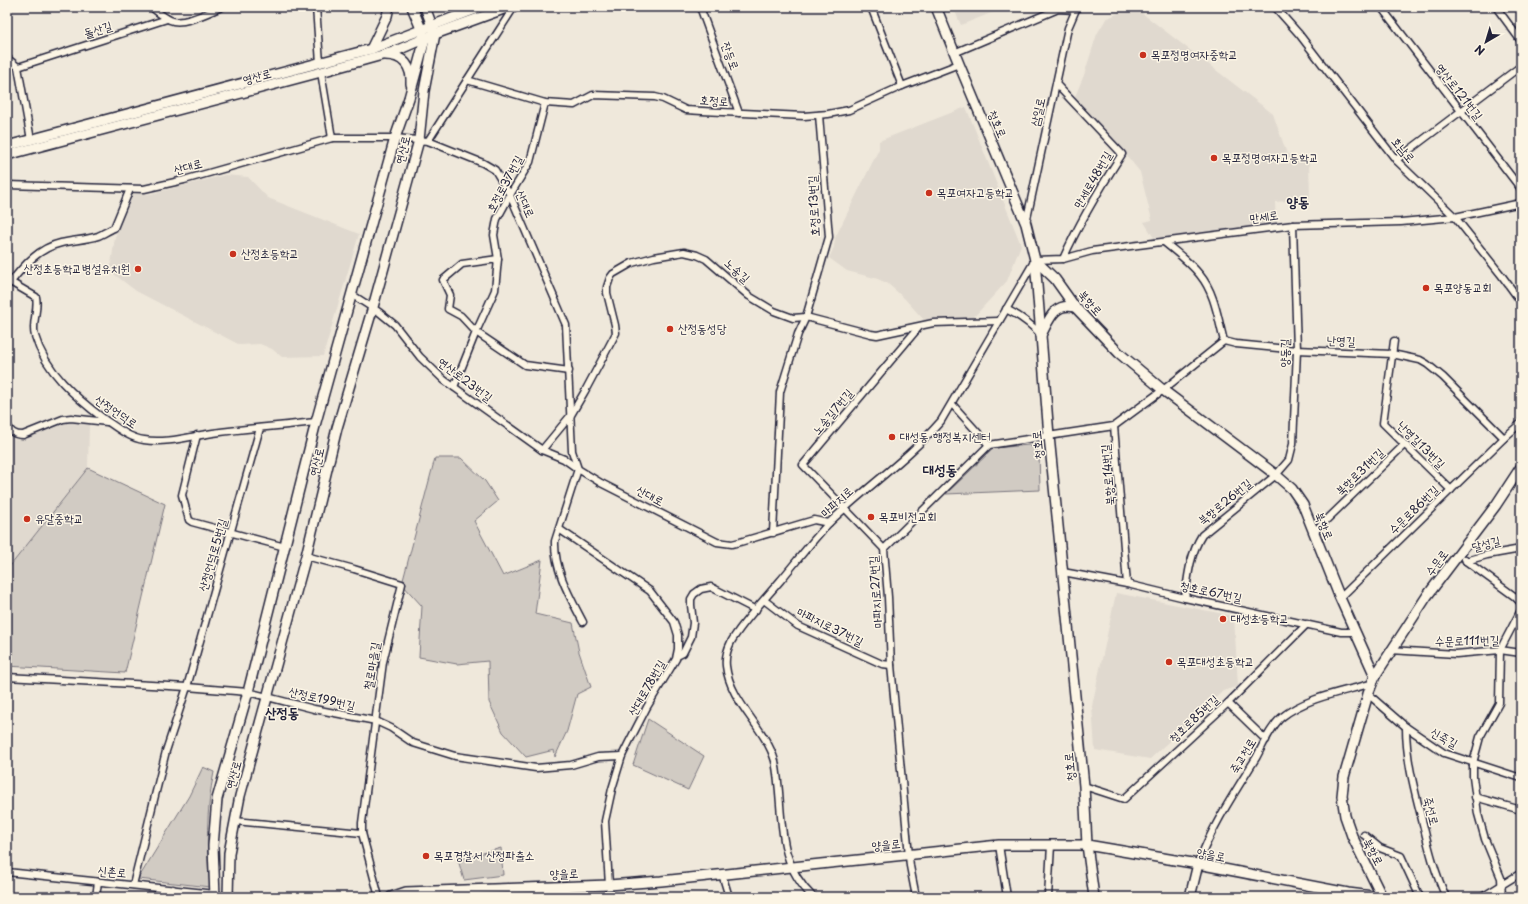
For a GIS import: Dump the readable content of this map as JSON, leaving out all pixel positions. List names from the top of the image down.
{
  "streets": {
    "street": [
      "돌산길",
      "잔등로",
      "영산로",
      "영산로121번길",
      "호정로",
      "삼일로",
      "청호로",
      "연산로",
      "호남로",
      "산대로",
      "만세로48번길",
      "호정로37번길",
      "호정로13번길",
      "만세로",
      "노송길",
      "북항로",
      "난영길",
      "양동길",
      "연산로23번길",
      "산정언덕로",
      "노송길7번길",
      "난영길13번길",
      "북항로31번길",
      "북항로14번길",
      "마파지로",
      "북항로26번길",
      "수문로86번길",
      "달성길",
      "산정언덕로5번길",
      "수문로",
      "마파지로27번길",
      "청호로67번길",
      "마파지로37번길",
      "수문로111번길",
      "철로마을길",
      "산대로78번길",
      "산정로199번길",
      "청호로85번길",
      "신죽길",
      "죽교천로",
      "죽선로",
      "양을로",
      "신촌로"
    ]
  },
  "crossings": [
    ["잔등로", "호정로"],
    ["영산로", "연산로"],
    ["영산로", "산대로"],
    ["호정로", "청호로"],
    ["호정로", "호정로37번길"],
    ["호정로", "호정로13번길"],
    ["삼일로", "청호로"],
    ["삼일로", "만세로48번길"],
    ["청호로", "만세로"],
    ["청호로", "북항로"],
    ["청호로", "마파지로"],
    ["청호로", "청호로67번길"],
    ["청호로", "청호로85번길"],
    ["청호로", "양을로"],
    ["연산로", "산대로"],
    ["연산로", "연산로23번길"],
    ["연산로", "산정언덕로"],
    ["연산로", "철로마을길"],
    ["연산로", "산정로199번길"],
    ["연산로", "신촌로"],
    ["호남로", "만세로"],
    ["산대로", "호정로37번길"],
    ["산대로", "호정로13번길"],
    ["산대로", "노송길"],
    ["산대로", "연산로23번길"],
    ["산대로", "마파지로"],
    ["만세로48번길", "만세로"],
    ["호정로37번길", "연산로23번길"],
    ["호정로13번길", "노송길"],
    ["만세로", "북항로"],
    ["만세로", "양동길"],
    ["만세로", "마파지로"],
    ["노송길", "연산로23번길"],
    ["노송길", "노송길7번길"],
    ["노송길", "마파지로"],
    ["북항로", "양동길"],
    ["북항로", "북항로31번길"],
    ["북항로", "마파지로"],
    ["북항로", "북항로26번길"],
    ["북항로", "수문로86번길"],
    ["북항로", "수문로"],
    ["북항로", "청호로67번길"],
    ["북항로", "신죽길"],
    ["북항로", "죽교천로"],
    ["북항로", "양을로"],
    ["난영길", "양동길"],
    ["난영길", "난영길13번길"],
    ["난영길", "수문로86번길"],
    ["양동길", "북항로26번길"],
    ["산정언덕로", "산정언덕로5번길"],
    ["노송길7번길", "마파지로"],
    ["노송길7번길", "마파지로27번길"],
    ["난영길13번길", "북항로31번길"],
    ["난영길13번길", "수문로86번길"],
    ["북항로14번길", "청호로67번길"],
    ["마파지로", "마파지로27번길"],
    ["마파지로", "마파지로37번길"],
    ["마파지로", "양을로"],
    ["북항로26번길", "청호로67번길"],
    ["달성길", "수문로"],
    ["산정언덕로5번길", "산정로199번길"],
    ["산정언덕로5번길", "신촌로"],
    ["수문로", "수문로111번길"],
    ["수문로", "죽교천로"],
    ["마파지로27번길", "마파지로37번길"],
    ["마파지로27번길", "양을로"],
    ["청호로67번길", "청호로85번길"],
    ["철로마을길", "산정로199번길"],
    ["산대로78번길", "산정로199번길"],
    ["산대로78번길", "양을로"],
    ["신죽길", "죽선로"],
    ["죽교천로", "양을로"]
  ],
  "districts": ["양동", "대성동", "산정동"],
  "places": [
    "목포정명여자중학교",
    "목포정명여자고등학교",
    "목포여자고등학교",
    "산정초등학교",
    "산정초등학교병설유치원",
    "목포양동교회",
    "산정동성당",
    "대성동 행정복지센터",
    "목포비전교회",
    "유달중학교",
    "대성초등학교",
    "목포대성초등학교",
    "목포경찰서 산정파출소"
  ],
  "north": "bottom left"
}
